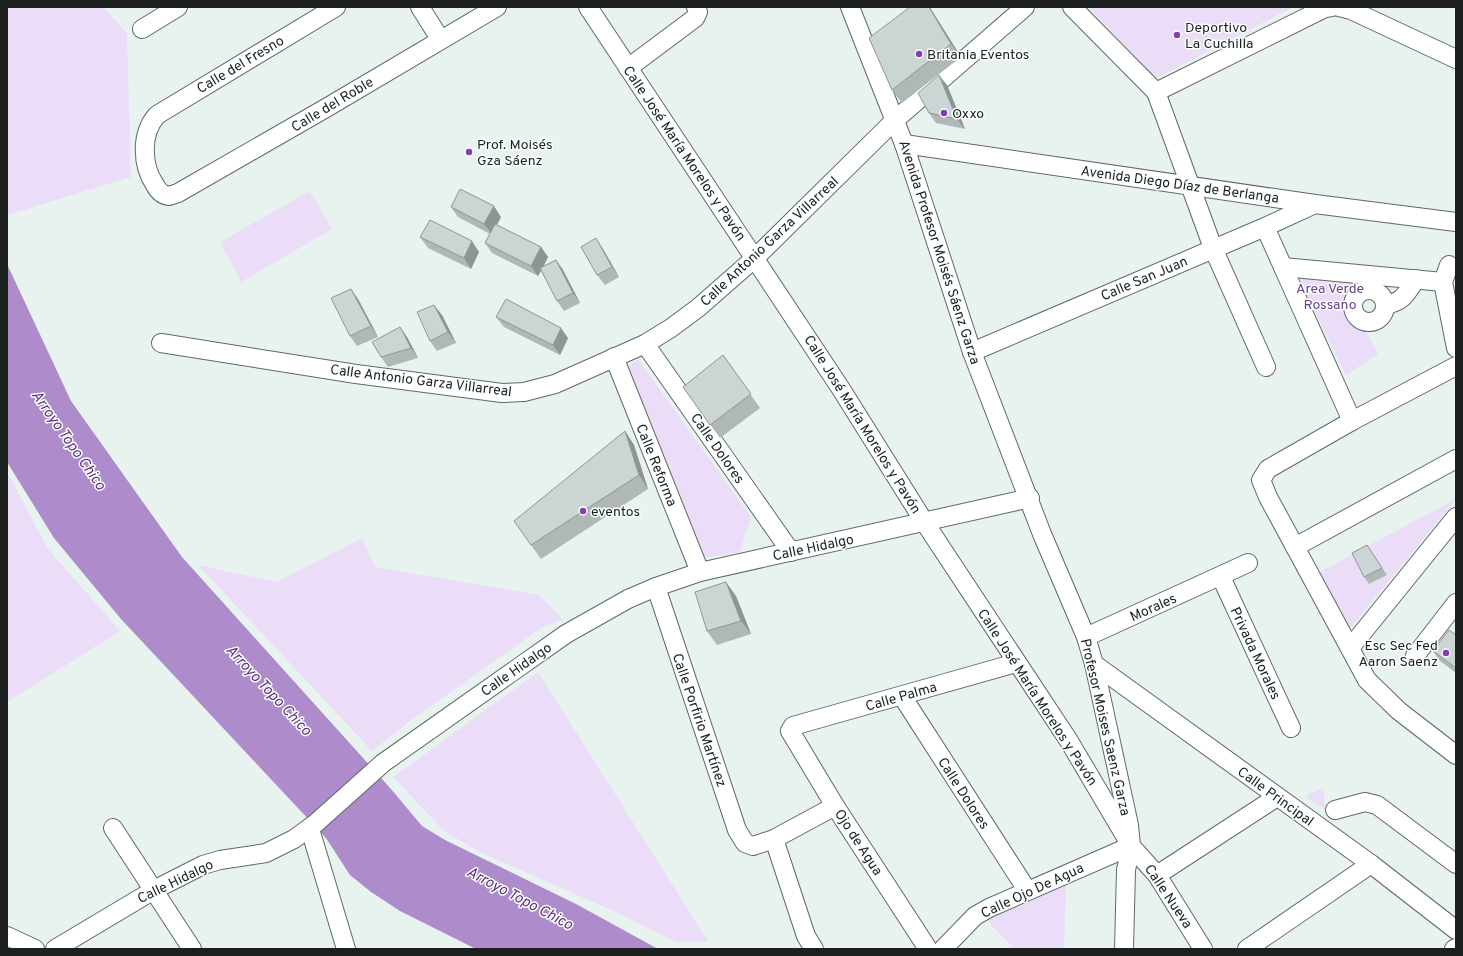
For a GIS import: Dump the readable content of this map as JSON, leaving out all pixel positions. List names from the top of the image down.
{
  "streets": {
    "street": [
      "Calle del Fresno",
      "Calle del Roble",
      "Calle José María Morelos y Pavón",
      "Avenida Diego Díaz de Berlanga",
      "Calle Antonio Garza Villarreal",
      "Avenida Profesor Moisés Sáenz Garza",
      "Calle San Juan",
      "Calle Dolores",
      "Calle Reforma",
      "Calle Hidalgo",
      "Morales",
      "Privada Morales",
      "Calle Palma",
      "Calle Porfirio Martínez",
      "Profesor Moises Saenz Garza",
      "Calle Principal",
      "Ojo de Agua",
      "Calle Ojo De Agua",
      "Calle Nueva"
    ]
  },
  "crossings": [
    ["Calle del Fresno", "Calle del Roble"],
    ["Calle José María Morelos y Pavón", "Calle Antonio Garza Villarreal"],
    ["Calle José María Morelos y Pavón", "Calle Hidalgo"],
    ["Calle José María Morelos y Pavón", "Calle Palma"],
    ["Calle José María Morelos y Pavón", "Profesor Moises Saenz Garza"],
    ["Calle José María Morelos y Pavón", "Calle Ojo De Agua"],
    ["Calle José María Morelos y Pavón", "Calle Nueva"],
    ["Avenida Diego Díaz de Berlanga", "Avenida Profesor Moisés Sáenz Garza"],
    ["Avenida Diego Díaz de Berlanga", "Calle San Juan"],
    ["Calle Antonio Garza Villarreal", "Avenida Profesor Moisés Sáenz Garza"],
    ["Calle Antonio Garza Villarreal", "Calle Dolores"],
    ["Calle Antonio Garza Villarreal", "Calle Reforma"],
    ["Avenida Profesor Moisés Sáenz Garza", "Calle San Juan"],
    ["Avenida Profesor Moisés Sáenz Garza", "Calle Hidalgo"],
    ["Avenida Profesor Moisés Sáenz Garza", "Profesor Moises Saenz Garza"],
    ["Calle Dolores", "Calle Hidalgo"],
    ["Calle Dolores", "Calle Palma"],
    ["Calle Dolores", "Calle Ojo De Agua"],
    ["Calle Reforma", "Calle Hidalgo"],
    ["Calle Hidalgo", "Calle Porfirio Martínez"],
    ["Calle Hidalgo", "Profesor Moises Saenz Garza"],
    ["Morales", "Privada Morales"],
    ["Morales", "Profesor Moises Saenz Garza"],
    ["Calle Palma", "Ojo de Agua"],
    ["Profesor Moises Saenz Garza", "Calle Principal"],
    ["Profesor Moises Saenz Garza", "Calle Ojo De Agua"],
    ["Profesor Moises Saenz Garza", "Calle Nueva"],
    ["Calle Ojo De Agua", "Calle Nueva"]
  ],
  "water": ["Arroyo Topo Chico"],
  "parks": ["Area Verde Rossano"],
  "places": [
    "Deportivo La Cuchilla",
    "Britania Eventos",
    "Oxxo",
    "Prof. Moisés Gza Sáenz",
    "eventos",
    "Esc Sec Fed Aaron Saenz"
  ]
}
